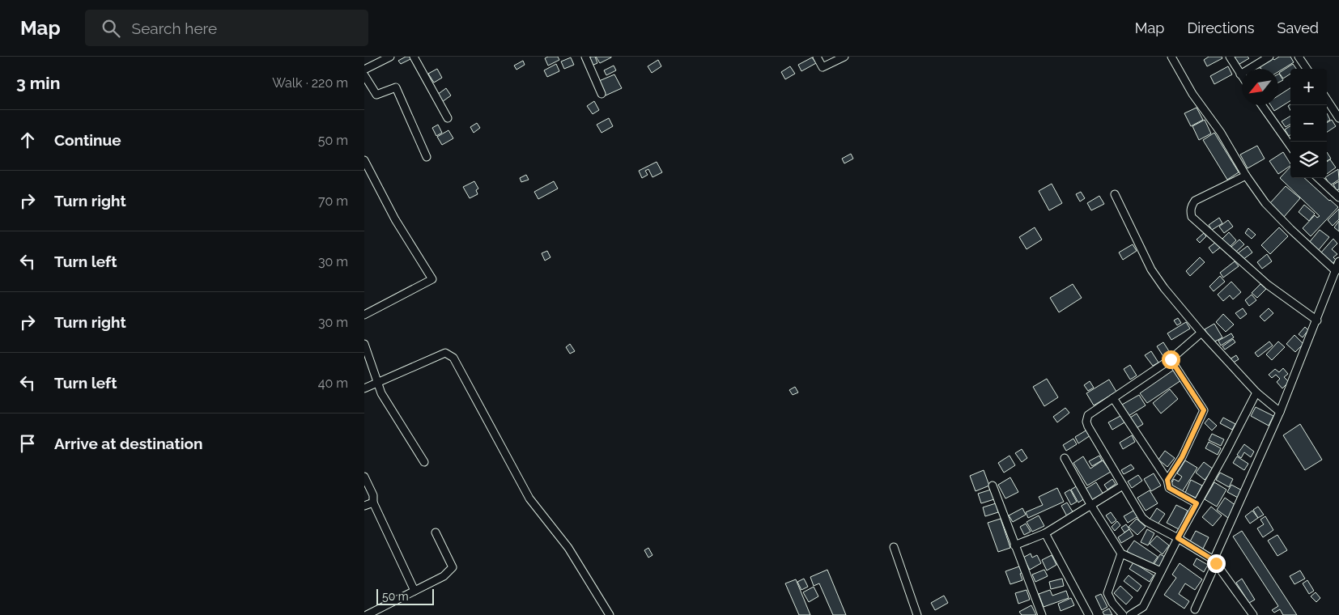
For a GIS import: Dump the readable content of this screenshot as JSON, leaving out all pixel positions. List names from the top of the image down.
{
  "scale_bar": "50 m",
  "north": "bottom left",
  "page": {
    "header": "Map",
    "search": "Search here",
    "nav": ["Map", "Directions", "Saved"],
    "heading": ["3 min", "Walk · 220 m"],
    "map_buttons": ["+", "−"],
    "list": [
      ["Continue", "50 m"],
      ["Turn right", "70 m"],
      ["Turn left", "30 m"],
      ["Turn right", "30 m"],
      ["Turn left", "40 m"],
      "Arrive at destination"
    ],
    "scale": "50 m"
  }
}
